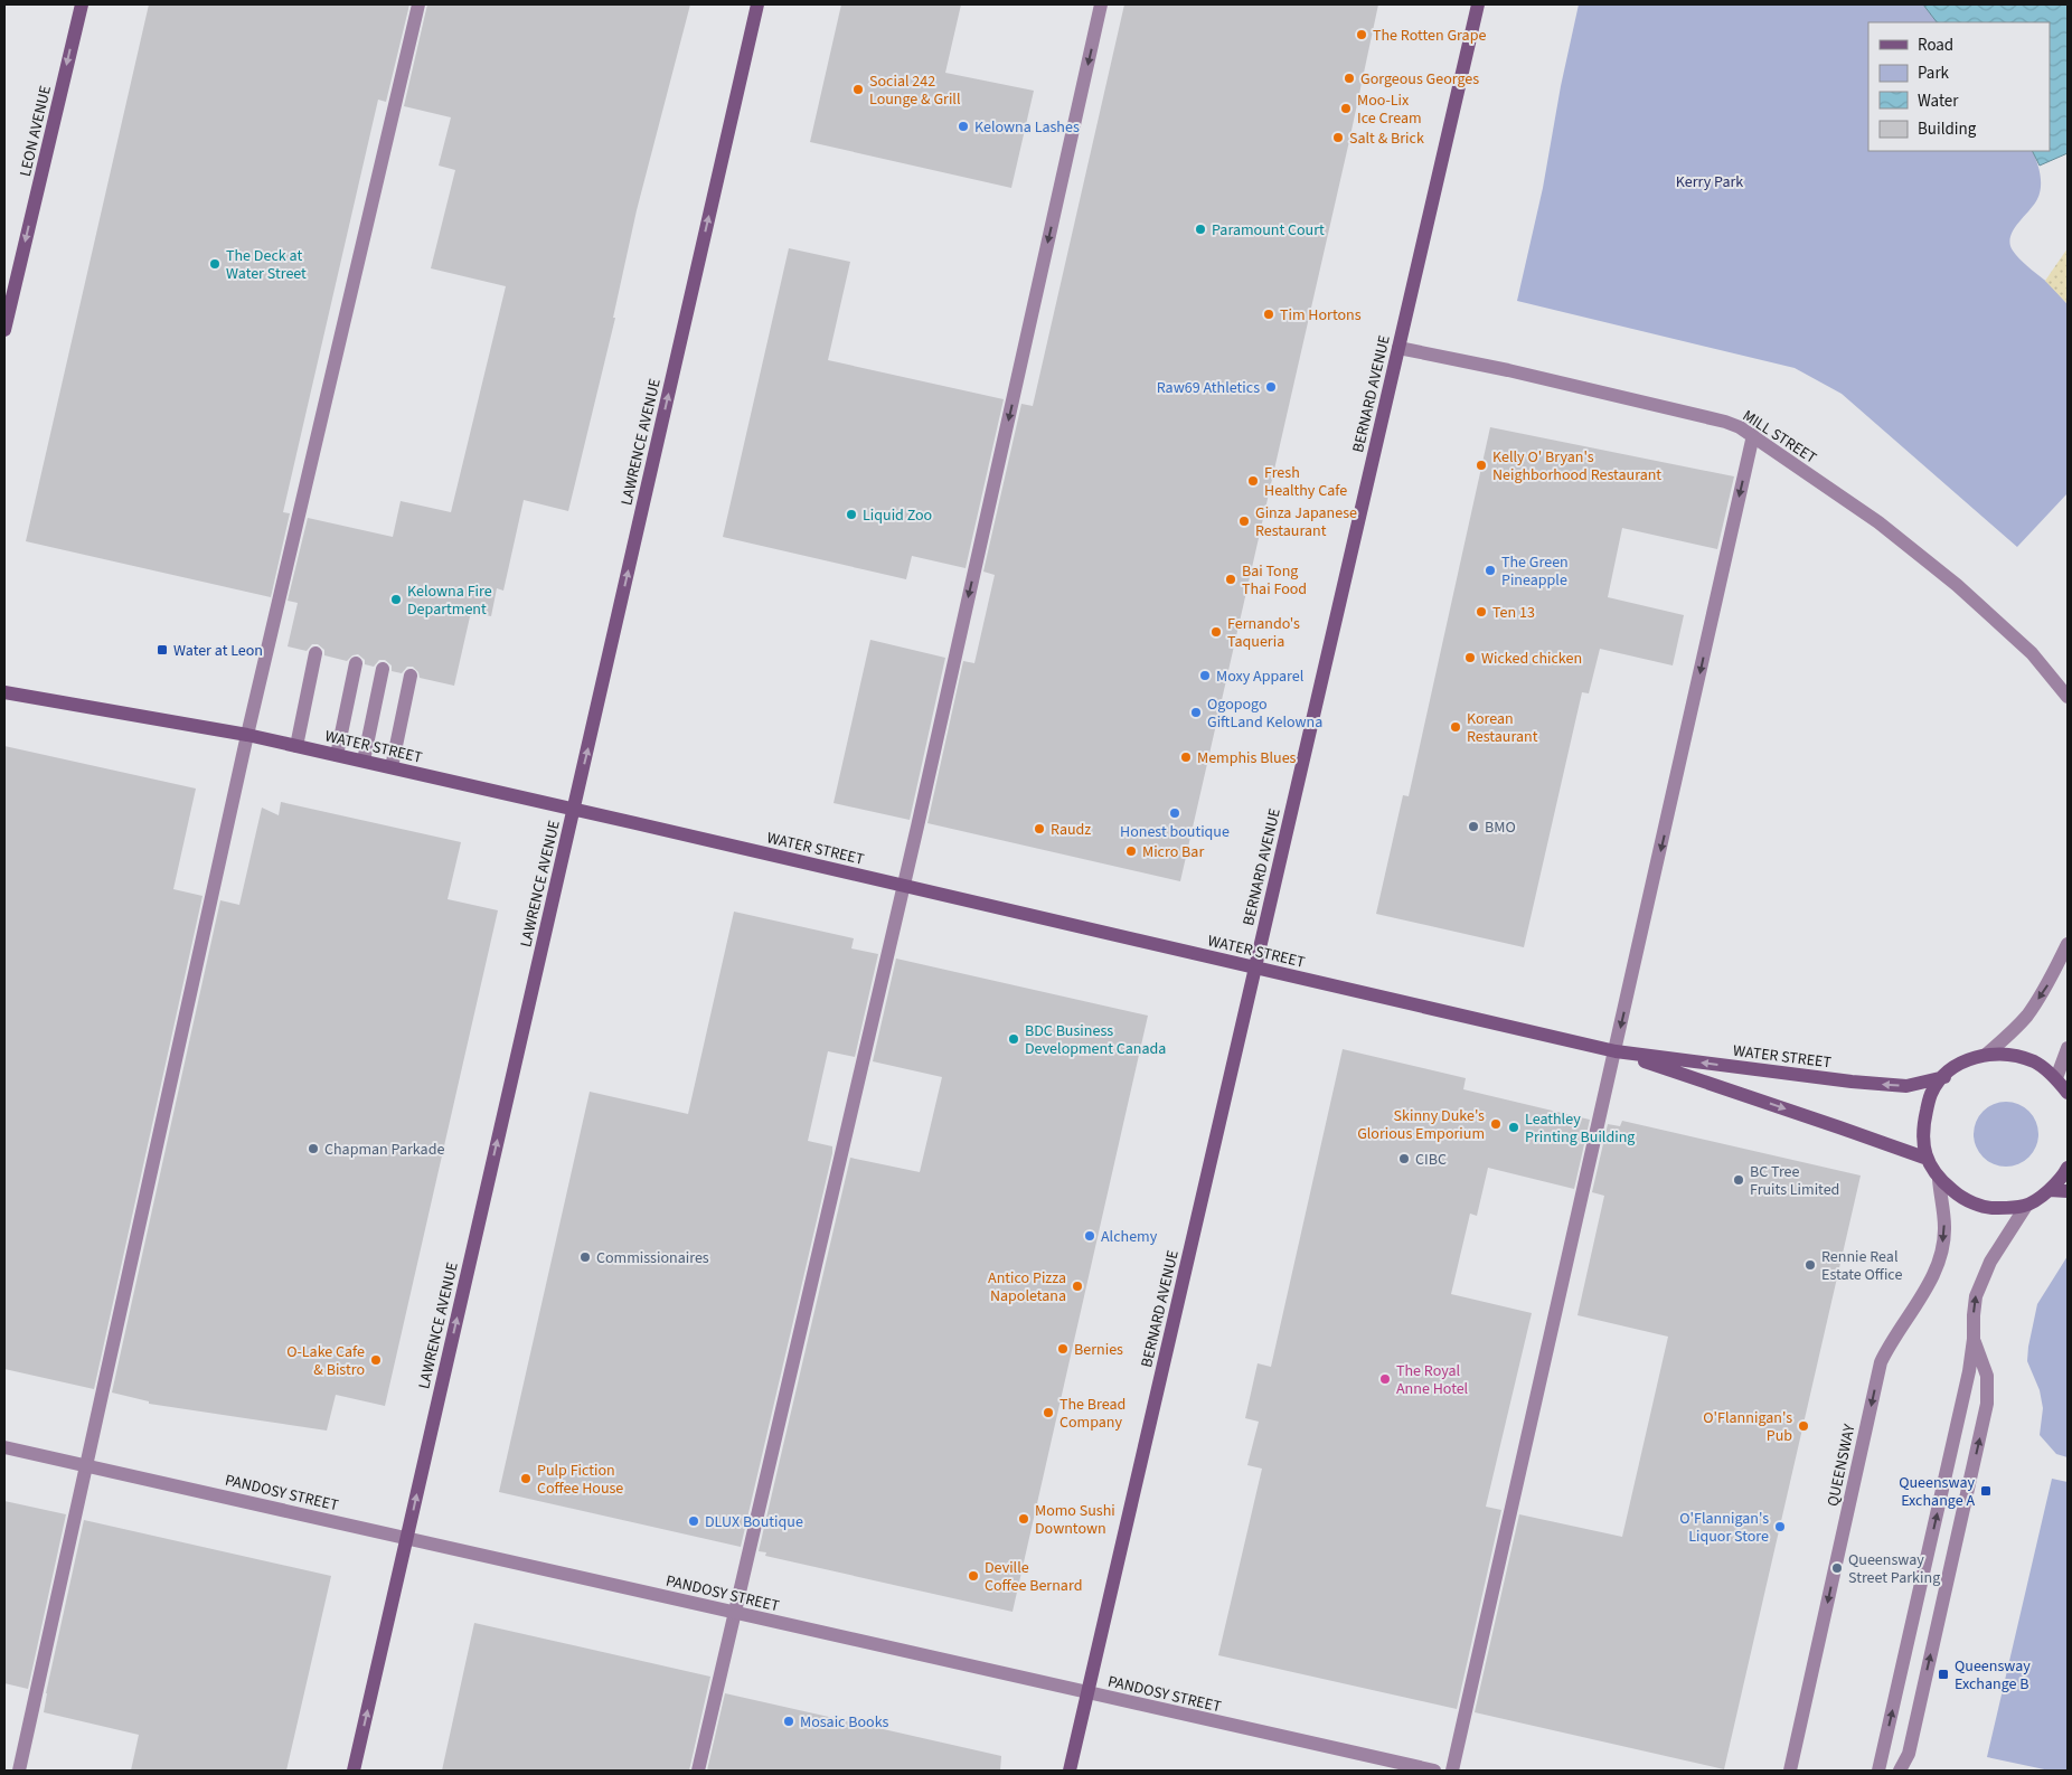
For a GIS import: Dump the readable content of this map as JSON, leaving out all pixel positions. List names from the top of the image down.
{
  "streets": {
    "main road": [
      "LEON AVENUE",
      "BERNARD AVENUE",
      "LAWRENCE AVENUE",
      "WATER STREET"
    ],
    "street": ["MILL STREET", "QUEENSWAY", "PANDOSY STREET"]
  },
  "crossings": [
    ["BERNARD AVENUE", "MILL STREET"],
    ["BERNARD AVENUE", "WATER STREET"],
    ["BERNARD AVENUE", "PANDOSY STREET"],
    ["LAWRENCE AVENUE", "WATER STREET"],
    ["LAWRENCE AVENUE", "PANDOSY STREET"]
  ],
  "one_way": ["LEON AVENUE", "LAWRENCE AVENUE"],
  "parks": ["Kerry Park"],
  "places": {
    "other": [
      "The Rotten Grape",
      "Gorgeous Georges",
      "Social 242 Lounge & Grill",
      "Moo-Lix Ice Cream",
      "Kelowna Lashes",
      "Salt & Brick",
      "Paramount Court",
      "The Deck at Water Street",
      "Tim Hortons",
      "Raw69 Athletics",
      "Kelly O' Bryan's Neighborhood Restaurant",
      "Fresh Healthy Cafe",
      "Liquid Zoo",
      "Ginza Japanese Restaurant",
      "The Green Pineapple",
      "Bai Tong Thai Food",
      "Kelowna Fire Department",
      "Ten 13",
      "Fernando's Taqueria",
      "Wicked chicken",
      "Moxy Apparel",
      "Ogopogo GiftLand Kelowna",
      "Korean Restaurant",
      "Memphis Blues",
      "Honest boutique",
      "BMO",
      "Raudz",
      "Micro Bar",
      "BDC Business Development Canada",
      "Skinny Duke's Glorious Emporium",
      "Leathley Printing Building",
      "Chapman Parkade",
      "CIBC",
      "BC Tree Fruits Limited",
      "Alchemy",
      "Commissionaires",
      "Rennie Real Estate Office",
      "Antico Pizza Napoletana",
      "Bernies",
      "O-Lake Cafe & Bistro",
      "The Royal Anne Hotel",
      "The Bread Company",
      "O'Flannigan's Pub",
      "Pulp Fiction Coffee House",
      "Momo Sushi Downtown",
      "DLUX Boutique",
      "O'Flannigan's Liquor Store",
      "Queensway Street Parking",
      "Deville Coffee Bernard",
      "Mosaic Books"
    ],
    "transit": ["Water at Leon", "Queensway Exchange A", "Queensway Exchange B"]
  },
  "legend": [
    "Road",
    "Park",
    "Water",
    "Building"
  ]
}
